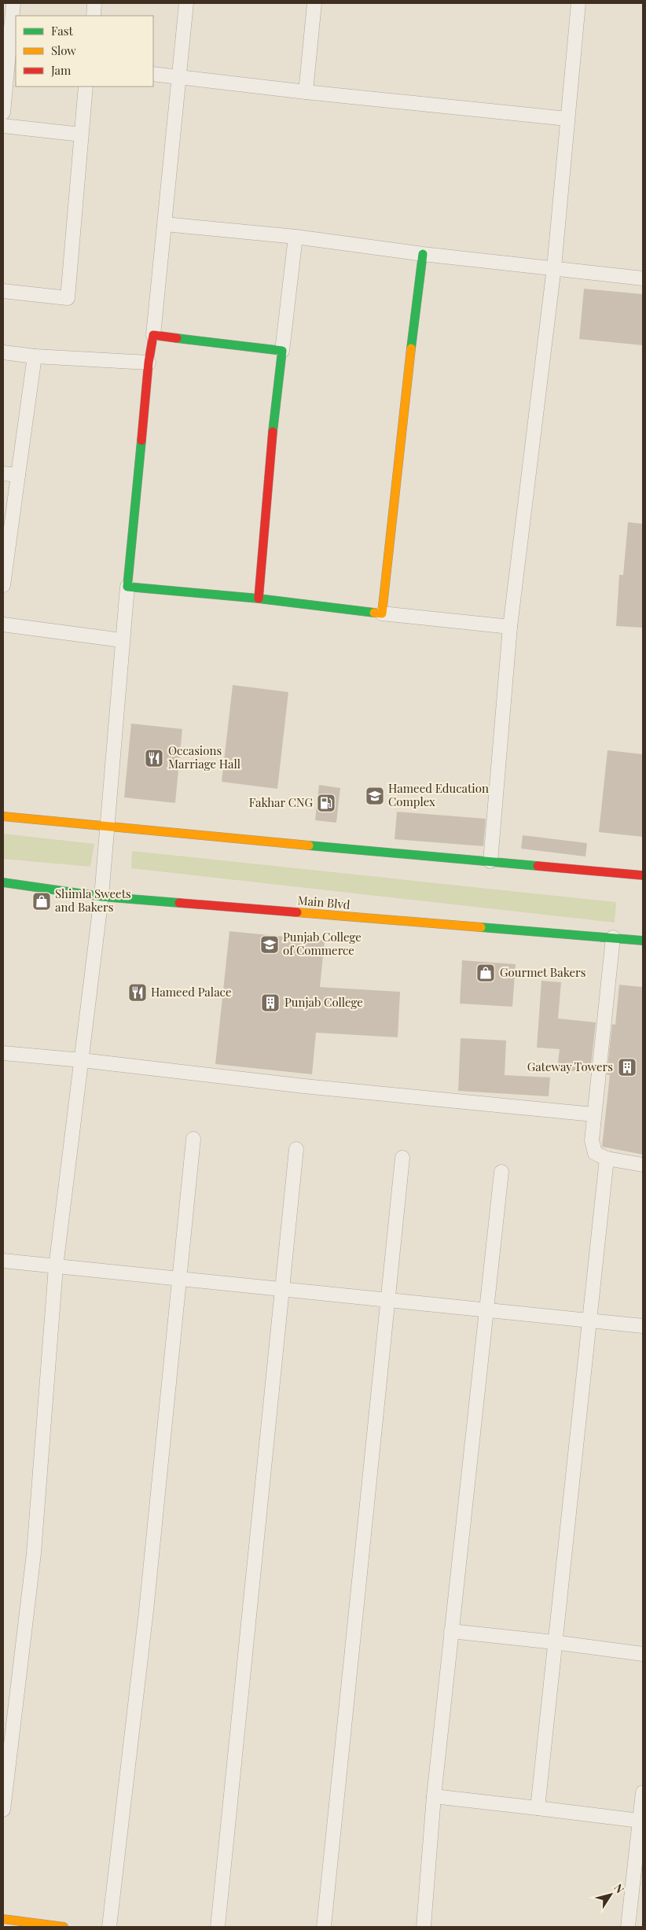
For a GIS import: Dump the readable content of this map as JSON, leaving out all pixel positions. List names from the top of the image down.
{
  "streets": {
    "street": ["Main Blvd"]
  },
  "places": {
    "restaurant": ["Occasions Marriage Hall", "Hameed Palace"],
    "school or university": ["Hameed Education Complex", "Punjab College of Commerce"],
    "fuel station": ["Fakhar CNG"],
    "shop": ["Shimla Sweets and Bakers", "Gourmet Bakers"],
    "building": ["Punjab College", "Gateway Towers"]
  },
  "legend": ["Fast", "Slow", "Jam"],
  "north": "top right"
}
